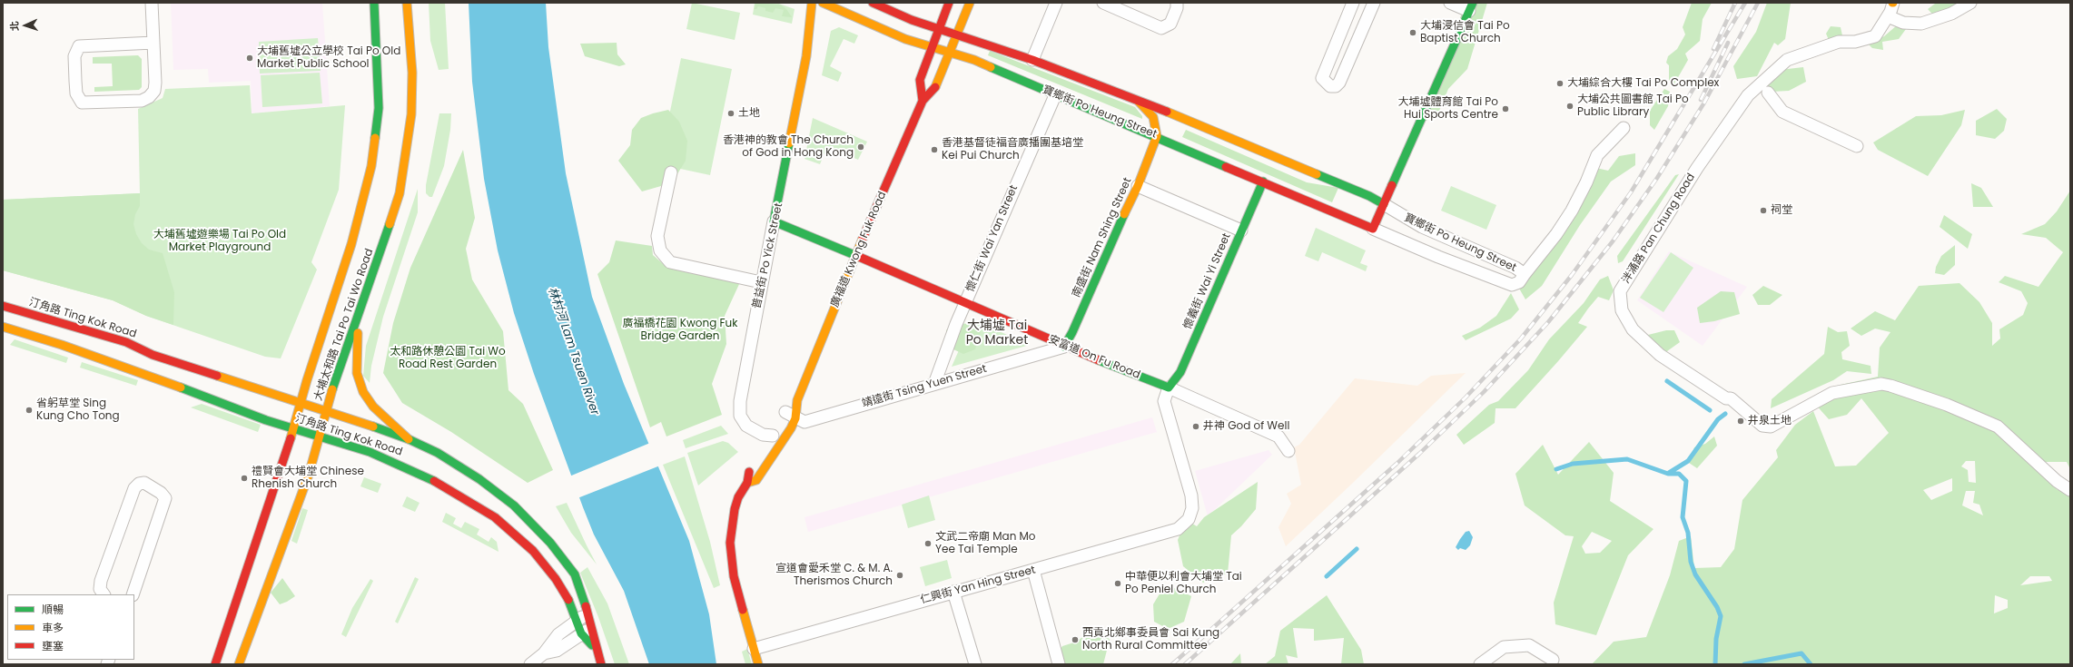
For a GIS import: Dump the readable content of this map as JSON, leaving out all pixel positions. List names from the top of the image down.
{
  "streets": {
    "main road": [
      "寶鄉街 Po Heung Street",
      "南盛街 Nam Shing Street",
      "廣福道 Kwong Fuk Road",
      "普益街 Po Yick Street",
      "懷義街 Wai Yi Street",
      "汀角路 Ting Kok Road",
      "大埔太和路 Tai Po Tai Wo Road",
      "安富道 On Fu Road"
    ],
    "street": [
      "泮涌路 Pan Chung Road",
      "懷仁街 Wai Yan Street",
      "靖遠街 Tsing Yuen Street",
      "仁興街 Yan Hing Street"
    ]
  },
  "crossings": [
    ["寶鄉街 Po Heung Street", "南盛街 Nam Shing Street"],
    ["寶鄉街 Po Heung Street", "懷仁街 Wai Yan Street"],
    ["寶鄉街 Po Heung Street", "廣福道 Kwong Fuk Road"],
    ["寶鄉街 Po Heung Street", "懷義街 Wai Yi Street"],
    ["南盛街 Nam Shing Street", "安富道 On Fu Road"],
    ["南盛街 Nam Shing Street", "靖遠街 Tsing Yuen Street"],
    ["懷仁街 Wai Yan Street", "安富道 On Fu Road"],
    ["懷仁街 Wai Yan Street", "靖遠街 Tsing Yuen Street"],
    ["廣福道 Kwong Fuk Road", "安富道 On Fu Road"],
    ["廣福道 Kwong Fuk Road", "靖遠街 Tsing Yuen Street"],
    ["廣福道 Kwong Fuk Road", "仁興街 Yan Hing Street"],
    ["普益街 Po Yick Street", "安富道 On Fu Road"],
    ["懷義街 Wai Yi Street", "安富道 On Fu Road"],
    ["懷義街 Wai Yi Street", "仁興街 Yan Hing Street"],
    ["汀角路 Ting Kok Road", "大埔太和路 Tai Po Tai Wo Road"],
    ["安富道 On Fu Road", "靖遠街 Tsing Yuen Street"],
    ["安富道 On Fu Road", "仁興街 Yan Hing Street"]
  ],
  "districts": ["大埔墟 Tai Po Market"],
  "water": ["林村河 Lam Tsuen River"],
  "parks": ["大埔舊墟遊樂場 Tai Po Old Market Playground", "廣福橋花園 Kwong Fuk Bridge Garden", "太和路休憩公園 Tai Wo Road Rest Garden"],
  "places": [
    "大埔浸信會 Tai Po Baptist Church",
    "大埔舊墟公立學校 Tai Po Old Market Public School",
    "大埔綜合大樓 Tai Po Complex",
    "大埔公共圖書館 Tai Po Public Library",
    "大埔墟體育館 Tai Po Hui Sports Centre",
    "土地",
    "香港神的教會 The Church of God in Hong Kong",
    "香港基督徒福音廣播團基培堂 Kei Pui Church",
    "祠堂",
    "省躬草堂 Sing Kung Cho Tong",
    "井泉土地",
    "井神 God of Well",
    "禮賢會大埔堂 Chinese Rhenish Church",
    "文武二帝廟 Man Mo Yee Tai Temple",
    "宣道會愛禾堂 C. & M. A. Therismos Church",
    "中華便以利會大埔堂 Tai Po Peniel Church",
    "西貢北鄉事委員會 Sai Kung North Rural Committee"
  ],
  "legend": ["順暢", "車多", "壅塞"],
  "north": "left"
}
